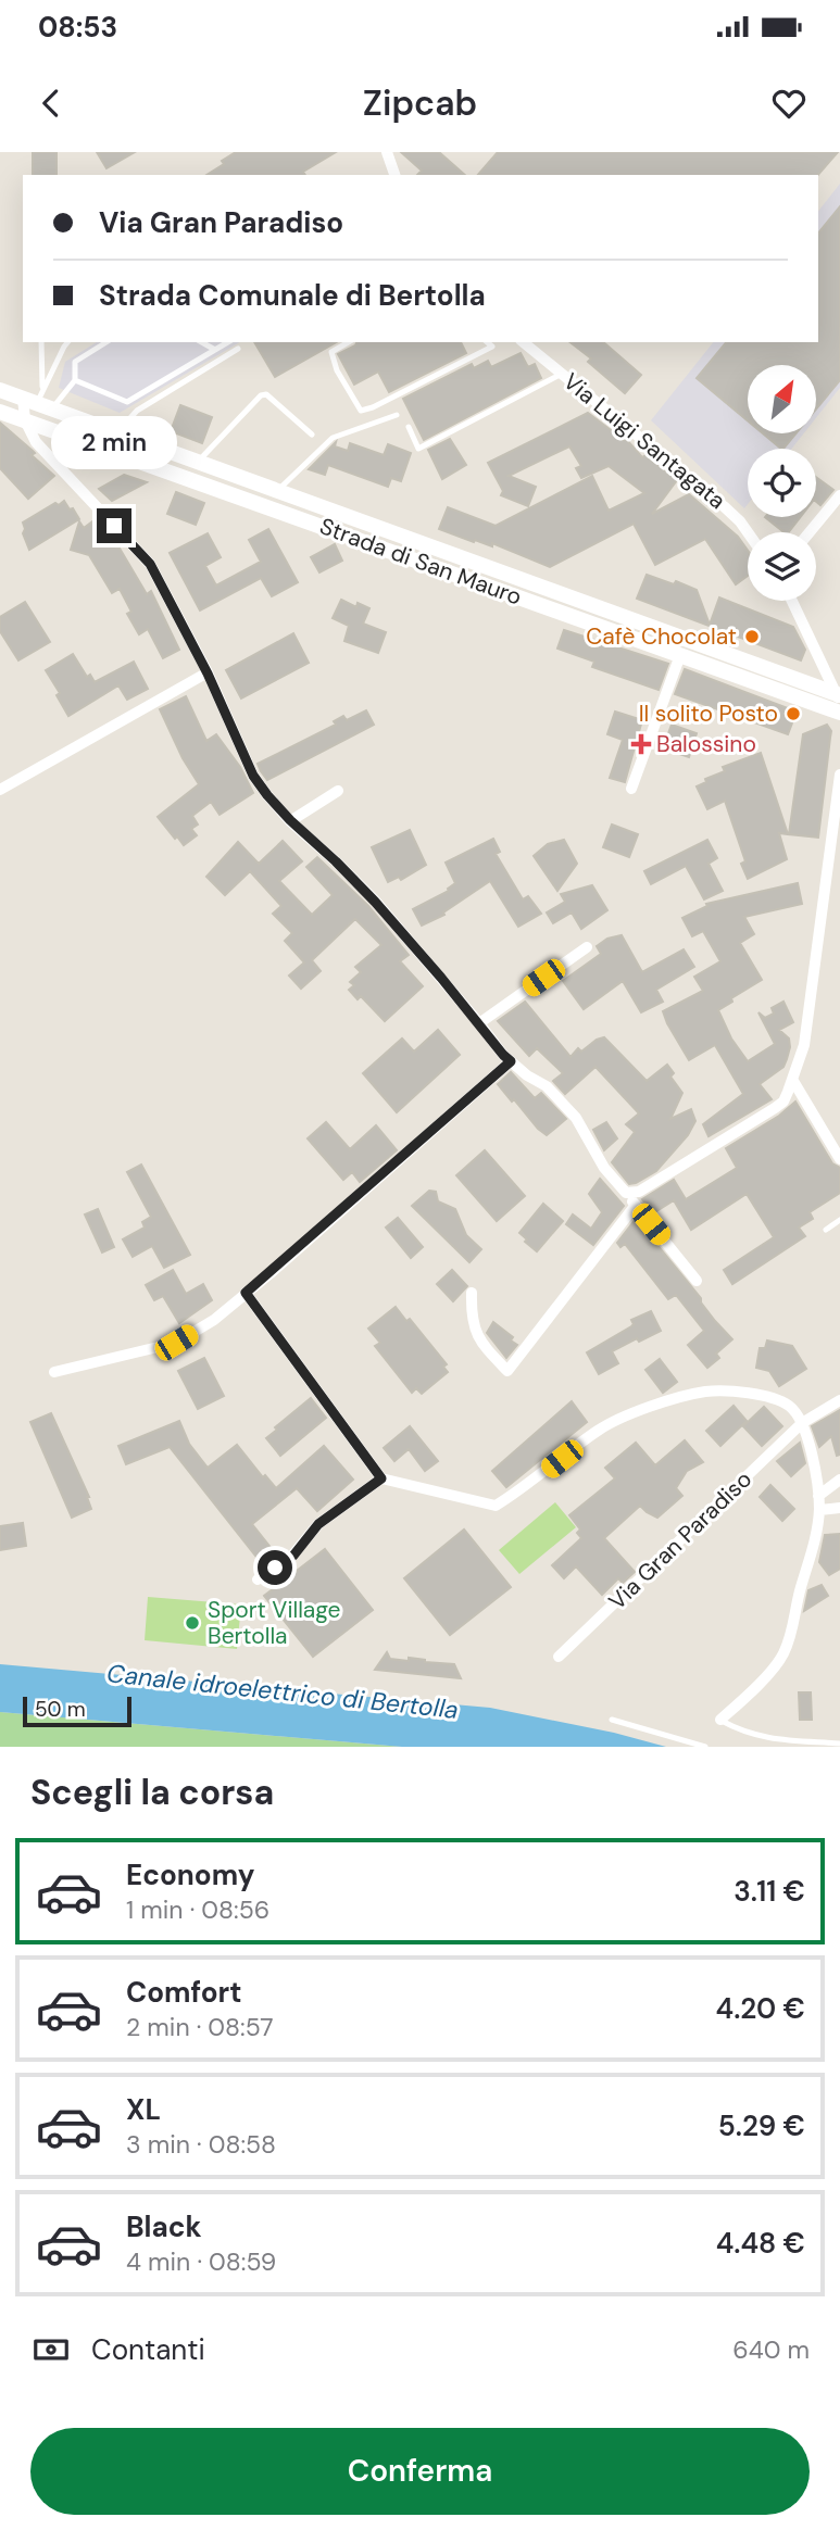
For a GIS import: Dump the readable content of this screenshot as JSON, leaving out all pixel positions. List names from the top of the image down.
{
  "streets": {
    "main road": ["Strada di San Mauro"],
    "street": ["Via Luigi Santagata", "Via Gran Paradiso"]
  },
  "water": ["Canale idroelettrico di Bertolla"],
  "places": {
    "other": ["Cafè Chocolat", "Il solito Posto", "Sport Village Bertolla"],
    "health": ["Balossino"]
  },
  "scale_bar": "50 m",
  "north": "top right",
  "page": {
    "status": "08:53",
    "header": "Zipcab",
    "banner": ["Via Gran Paradiso", "Strada Comunale di Bertolla"],
    "bubble": "2 min",
    "scale": "50 m",
    "heading": "Scegli la corsa",
    "list": [
      {
        "name": "Economy",
        "note": "1 min · 08:56",
        "value": "3.11 €"
      },
      {
        "name": "Comfort",
        "note": "2 min · 08:57",
        "value": "4.20 €"
      },
      {
        "name": "XL",
        "note": "3 min · 08:58",
        "value": "5.29 €"
      },
      {
        "name": "Black",
        "note": "4 min · 08:59",
        "value": "4.48 €"
      }
    ],
    "pay": ["Contanti", "640 m"],
    "buttons": "Conferma"
  }
}
